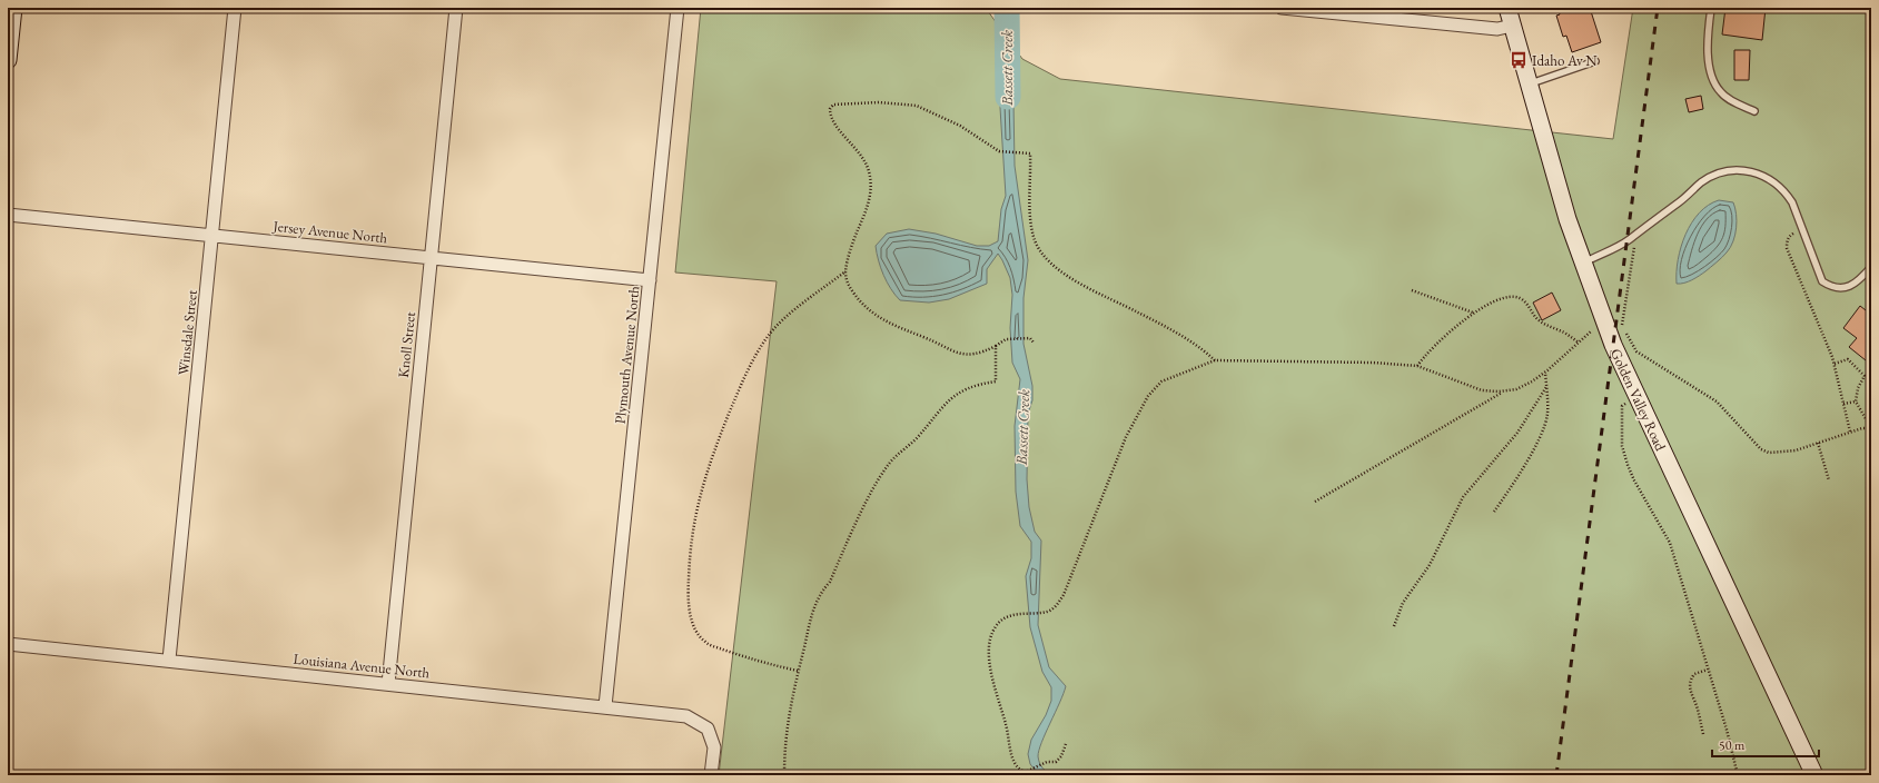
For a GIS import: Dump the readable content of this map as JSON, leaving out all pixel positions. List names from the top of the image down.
{
  "streets": {
    "street": [
      "Jersey Avenue North",
      "Winsdale Street",
      "Knoll Street",
      "Plymouth Avenue North",
      "Golden Valley Road",
      "Louisiana Avenue North"
    ]
  },
  "crossings": [
    ["Jersey Avenue North", "Winsdale Street"],
    ["Jersey Avenue North", "Knoll Street"],
    ["Jersey Avenue North", "Plymouth Avenue North"],
    ["Winsdale Street", "Louisiana Avenue North"],
    ["Knoll Street", "Louisiana Avenue North"],
    ["Plymouth Avenue North", "Louisiana Avenue North"]
  ],
  "water": ["Bassett Creek"],
  "places": {
    "bus stop": ["Idaho Av N"]
  },
  "scale_bar": "50 m"
}
